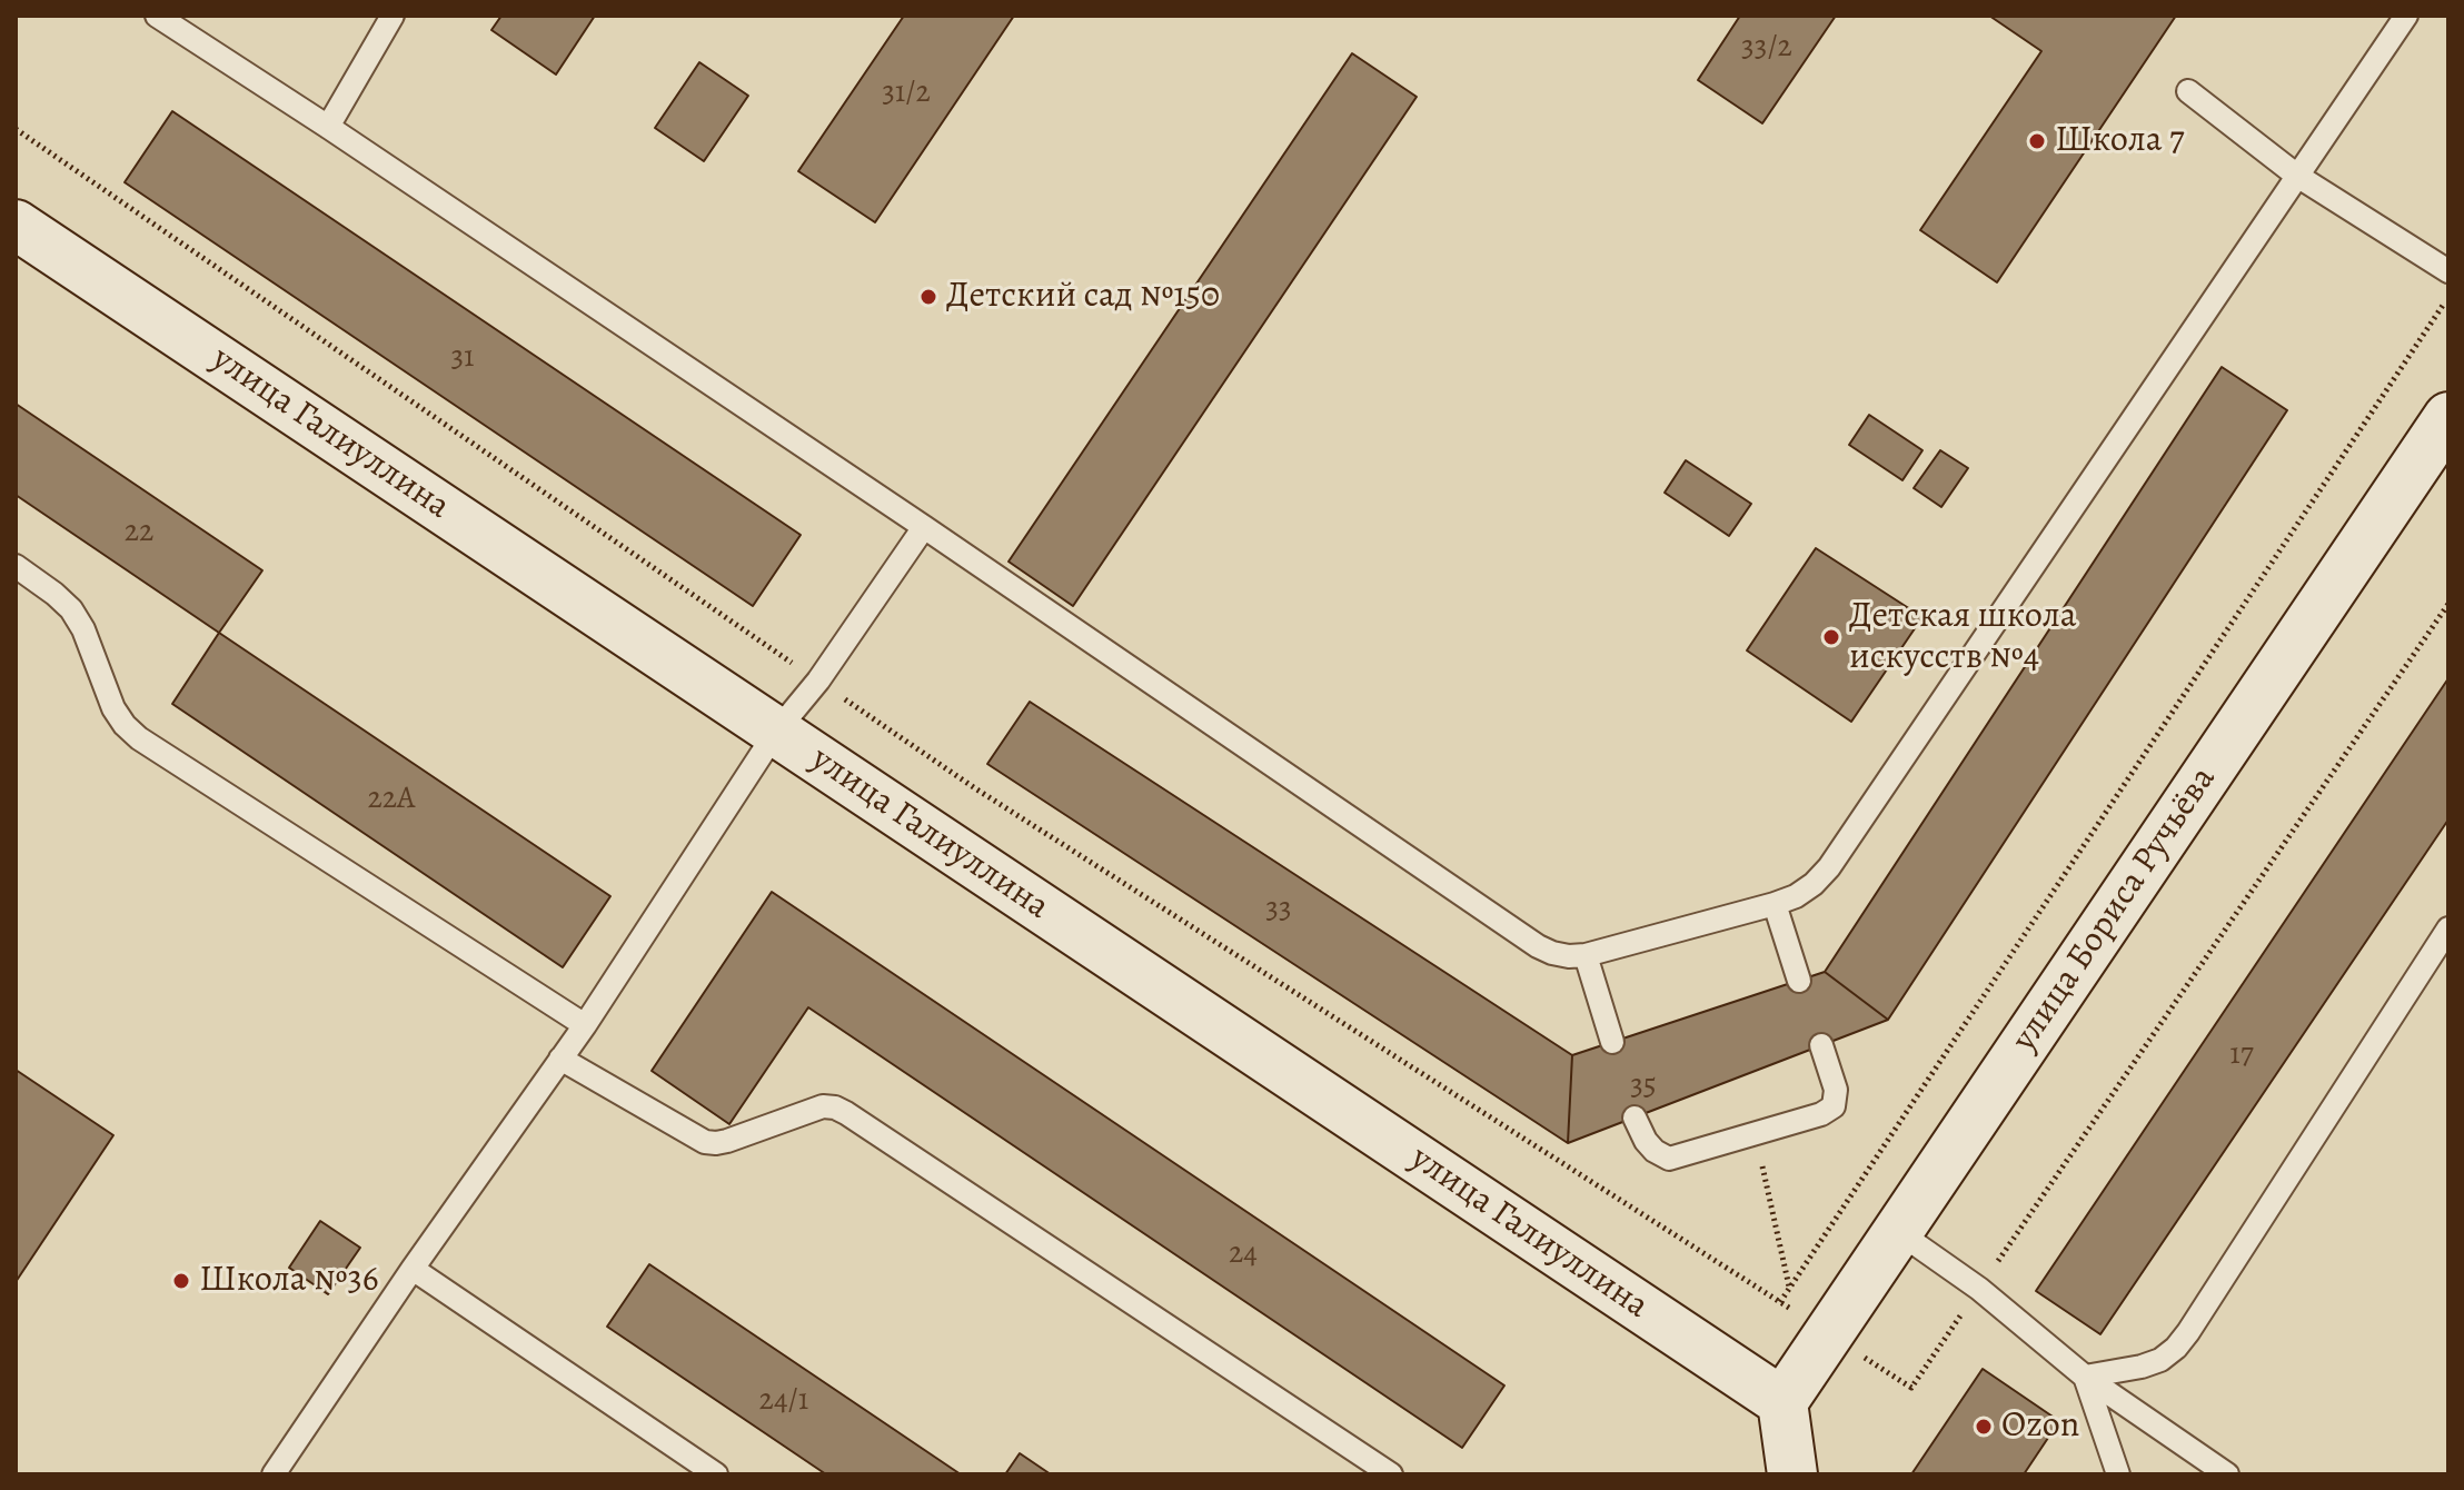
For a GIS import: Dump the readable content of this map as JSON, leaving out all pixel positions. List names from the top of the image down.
{
  "streets": {
    "street": ["улица Галиуллина", "улица Бориса Ручьёва"]
  },
  "crossings": [
    ["улица Галиуллина", "улица Бориса Ручьёва"]
  ],
  "places": [
    "Школа 7",
    "Детский сад №150",
    "Детская школа искусств №4",
    "Школа №36",
    "Ozon"
  ],
  "house_numbers": [
    "33/2",
    "31/2",
    "31",
    "22",
    "22А",
    "33",
    "17",
    "35",
    "24",
    "24/1"
  ]
}
